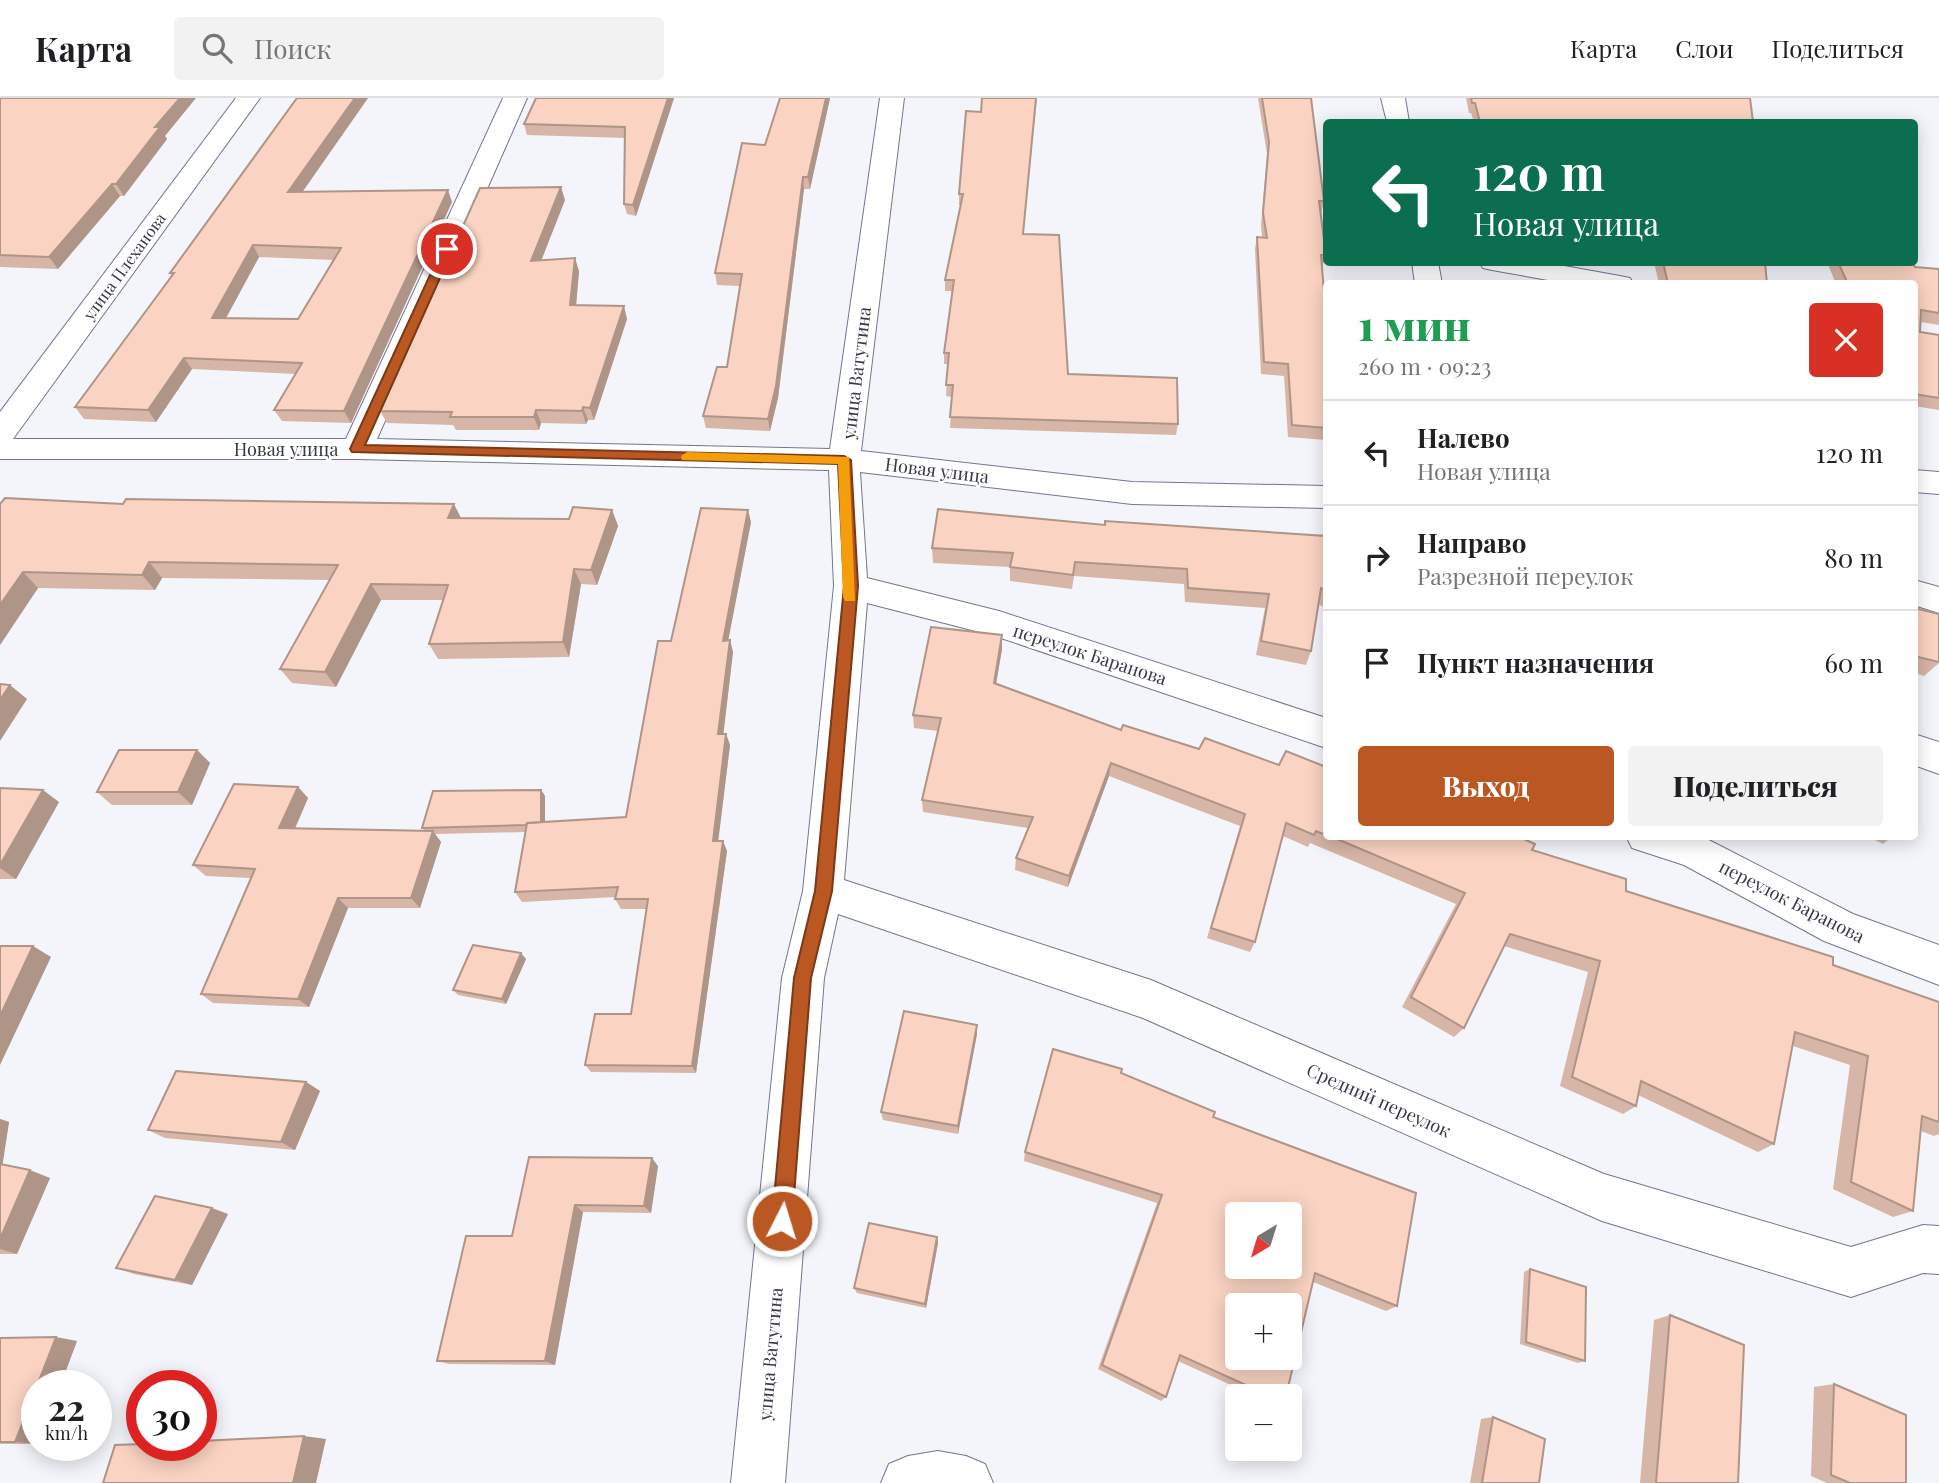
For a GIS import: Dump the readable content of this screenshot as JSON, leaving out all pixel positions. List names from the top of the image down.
{
  "streets": {
    "street": [
      "улица Плеханова",
      "улица Ватутина",
      "Новая улица",
      "переулок Баранова",
      "Средний переулок"
    ]
  },
  "crossings": [
    ["улица Ватутина", "Новая улица"],
    ["улица Ватутина", "переулок Баранова"],
    ["улица Ватутина", "Средний переулок"]
  ],
  "north": "bottom left",
  "page": {
    "header": "Карта",
    "search": "Поиск",
    "nav": ["Карта", "Слои", "Поделиться"],
    "turn": ["120 m", "Новая улица"],
    "heading": ["1 мин", "260 m · 09:23"],
    "list": [
      {
        "name": "Налево",
        "note": "Новая улица",
        "value": "120 m"
      },
      {
        "name": "Направо",
        "note": "Разрезной переулок",
        "value": "80 m"
      },
      {
        "name": "Пункт назначения",
        "value": "60 m"
      }
    ],
    "buttons": ["Выход", "Поделиться"],
    "map_buttons": ["+", "−"],
    "speed": "22 km/h",
    "limit": "30"
  }
}
